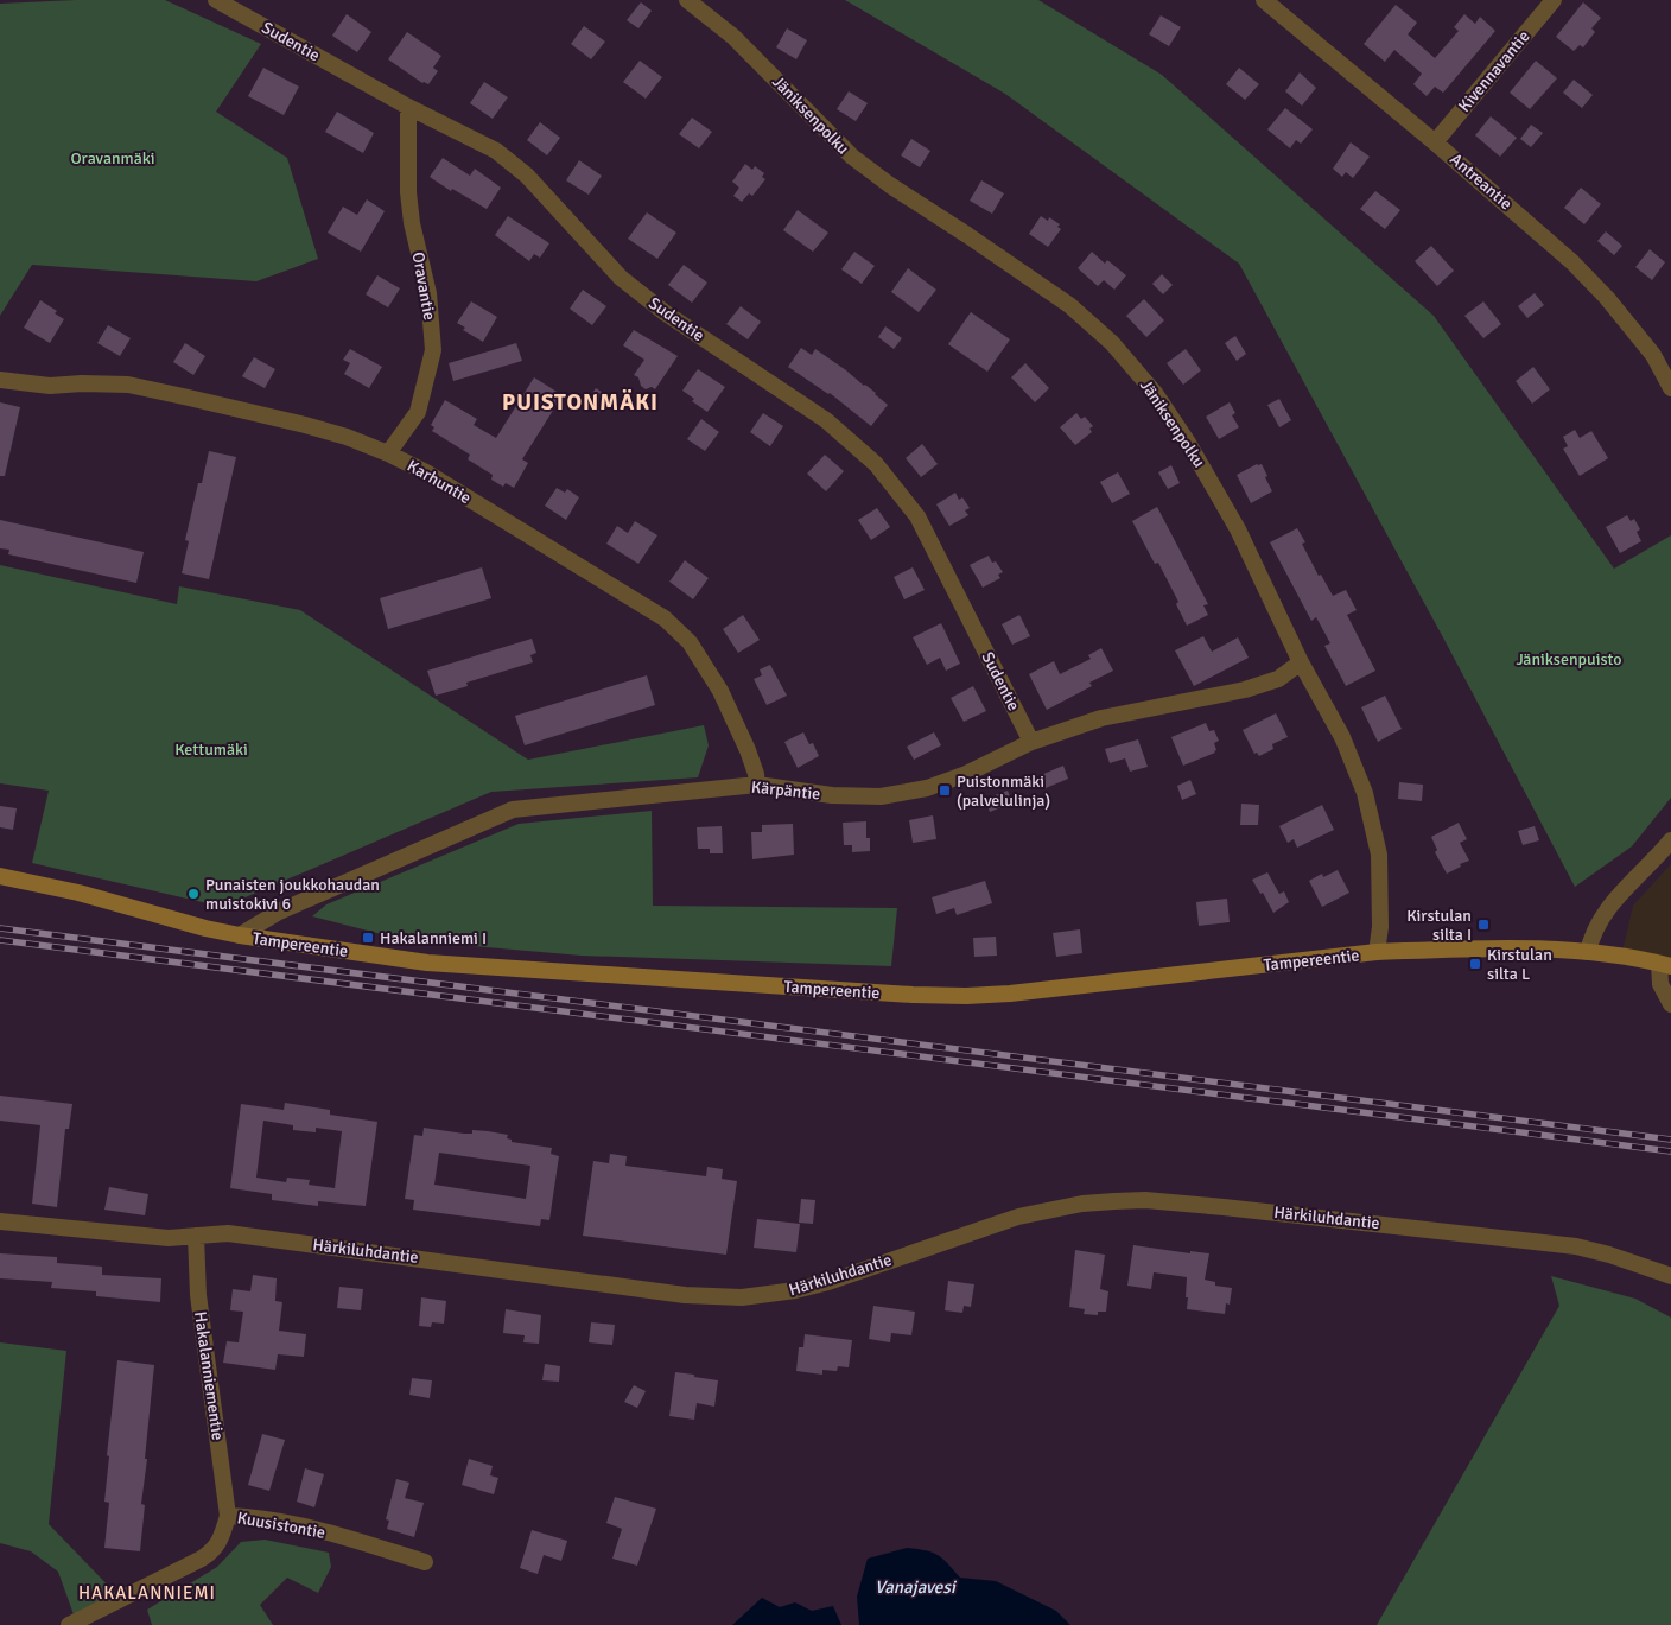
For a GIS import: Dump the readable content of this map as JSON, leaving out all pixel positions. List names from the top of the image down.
{
  "streets": {
    "main road": ["Tampereentie"],
    "street": [
      "Sudentie",
      "Kivennavantie",
      "Jäniksenpolku",
      "Antreantie",
      "Oravantie",
      "Karhuntie",
      "Kärpäntie",
      "Härkiluhdantie",
      "Hakalanniementie",
      "Kuusistontie"
    ]
  },
  "crossings": [
    ["Sudentie", "Oravantie"],
    ["Sudentie", "Kärpäntie"],
    ["Kivennavantie", "Antreantie"],
    ["Jäniksenpolku", "Kärpäntie"],
    ["Jäniksenpolku", "Tampereentie"],
    ["Oravantie", "Karhuntie"],
    ["Karhuntie", "Kärpäntie"],
    ["Kärpäntie", "Tampereentie"],
    ["Härkiluhdantie", "Hakalanniementie"],
    ["Hakalanniementie", "Kuusistontie"]
  ],
  "districts": ["PUISTONMÄKI", "HAKALANNIEMI"],
  "water": ["Vanajavesi"],
  "parks": ["Oravanmäki", "Jäniksenpuisto", "Kettumäki"],
  "places": {
    "transit": [
      "Puistonmäki (palvelulinja)",
      "Kirstulan silta I",
      "Hakalanniemi I",
      "Kirstulan silta L"
    ],
    "other": ["Punaisten joukkohaudan muistokivi 6"]
  }
}
